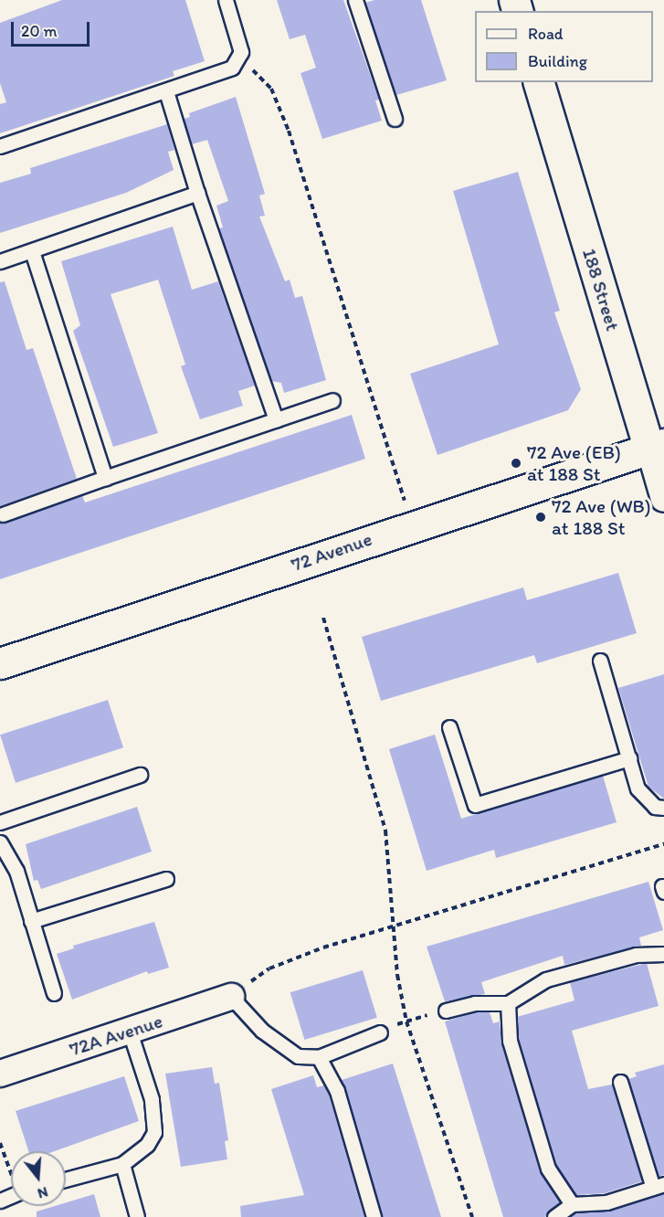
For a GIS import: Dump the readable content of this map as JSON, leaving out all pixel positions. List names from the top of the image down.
{
  "streets": {
    "main road": ["188 Street", "72 Avenue"],
    "street": ["72A Avenue"]
  },
  "crossings": [
    ["188 Street", "72 Avenue"]
  ],
  "places": ["72 Ave (EB) at 188 St", "72 Ave (WB) at 188 St"],
  "legend": ["Road", "Building"],
  "scale_bar": "20 m",
  "north": "bottom"
}
